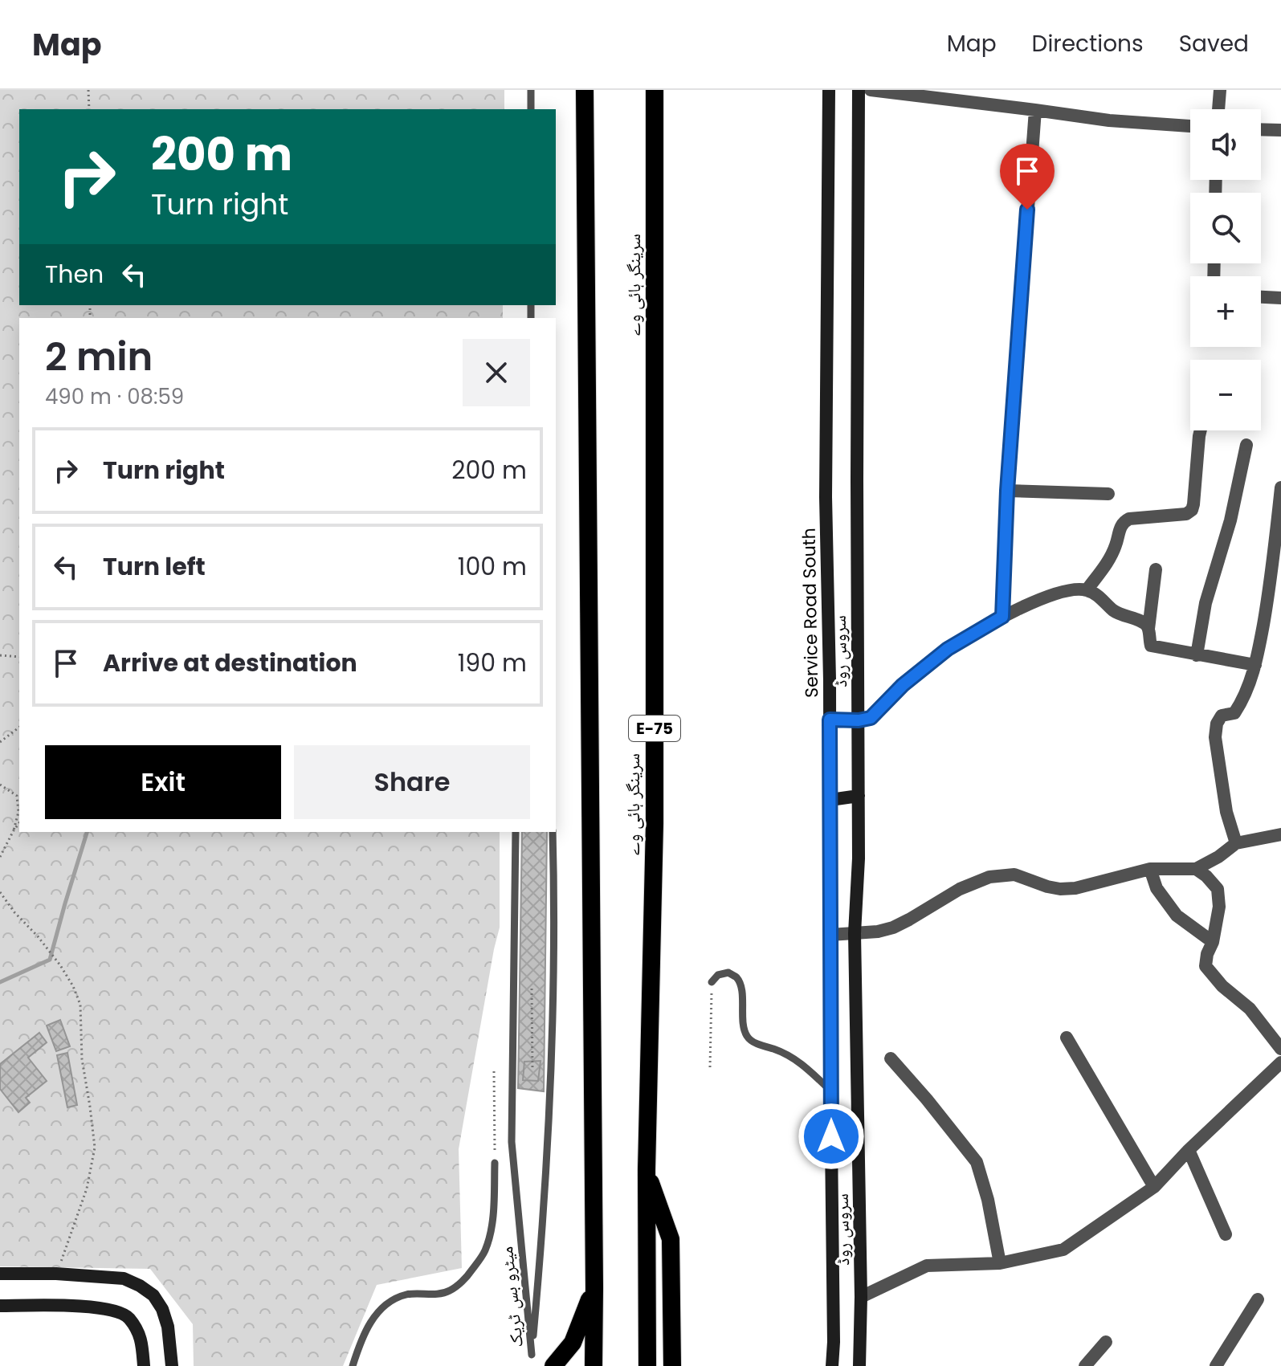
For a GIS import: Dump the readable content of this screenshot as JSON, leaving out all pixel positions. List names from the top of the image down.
{
  "streets": {
    "highway": ["سرینگر ہائی وے", "E-75"],
    "main road": ["Service Road South", "سروس روڈ"],
    "lane": ["میٹرو بس ٹریک"]
  },
  "page": {
    "header": "Map",
    "nav": ["Map", "Directions", "Saved"],
    "map_buttons": ["+", "−"],
    "turn": ["200 m", "Turn right"],
    "then": "Then",
    "heading": ["2 min", "490 m · 08:59"],
    "list": [
      {
        "name": "Turn right",
        "value": "200 m"
      },
      {
        "name": "Turn left",
        "value": "100 m"
      },
      {
        "name": "Arrive at destination",
        "value": "190 m"
      }
    ],
    "buttons": ["Exit", "Share"]
  }
}
